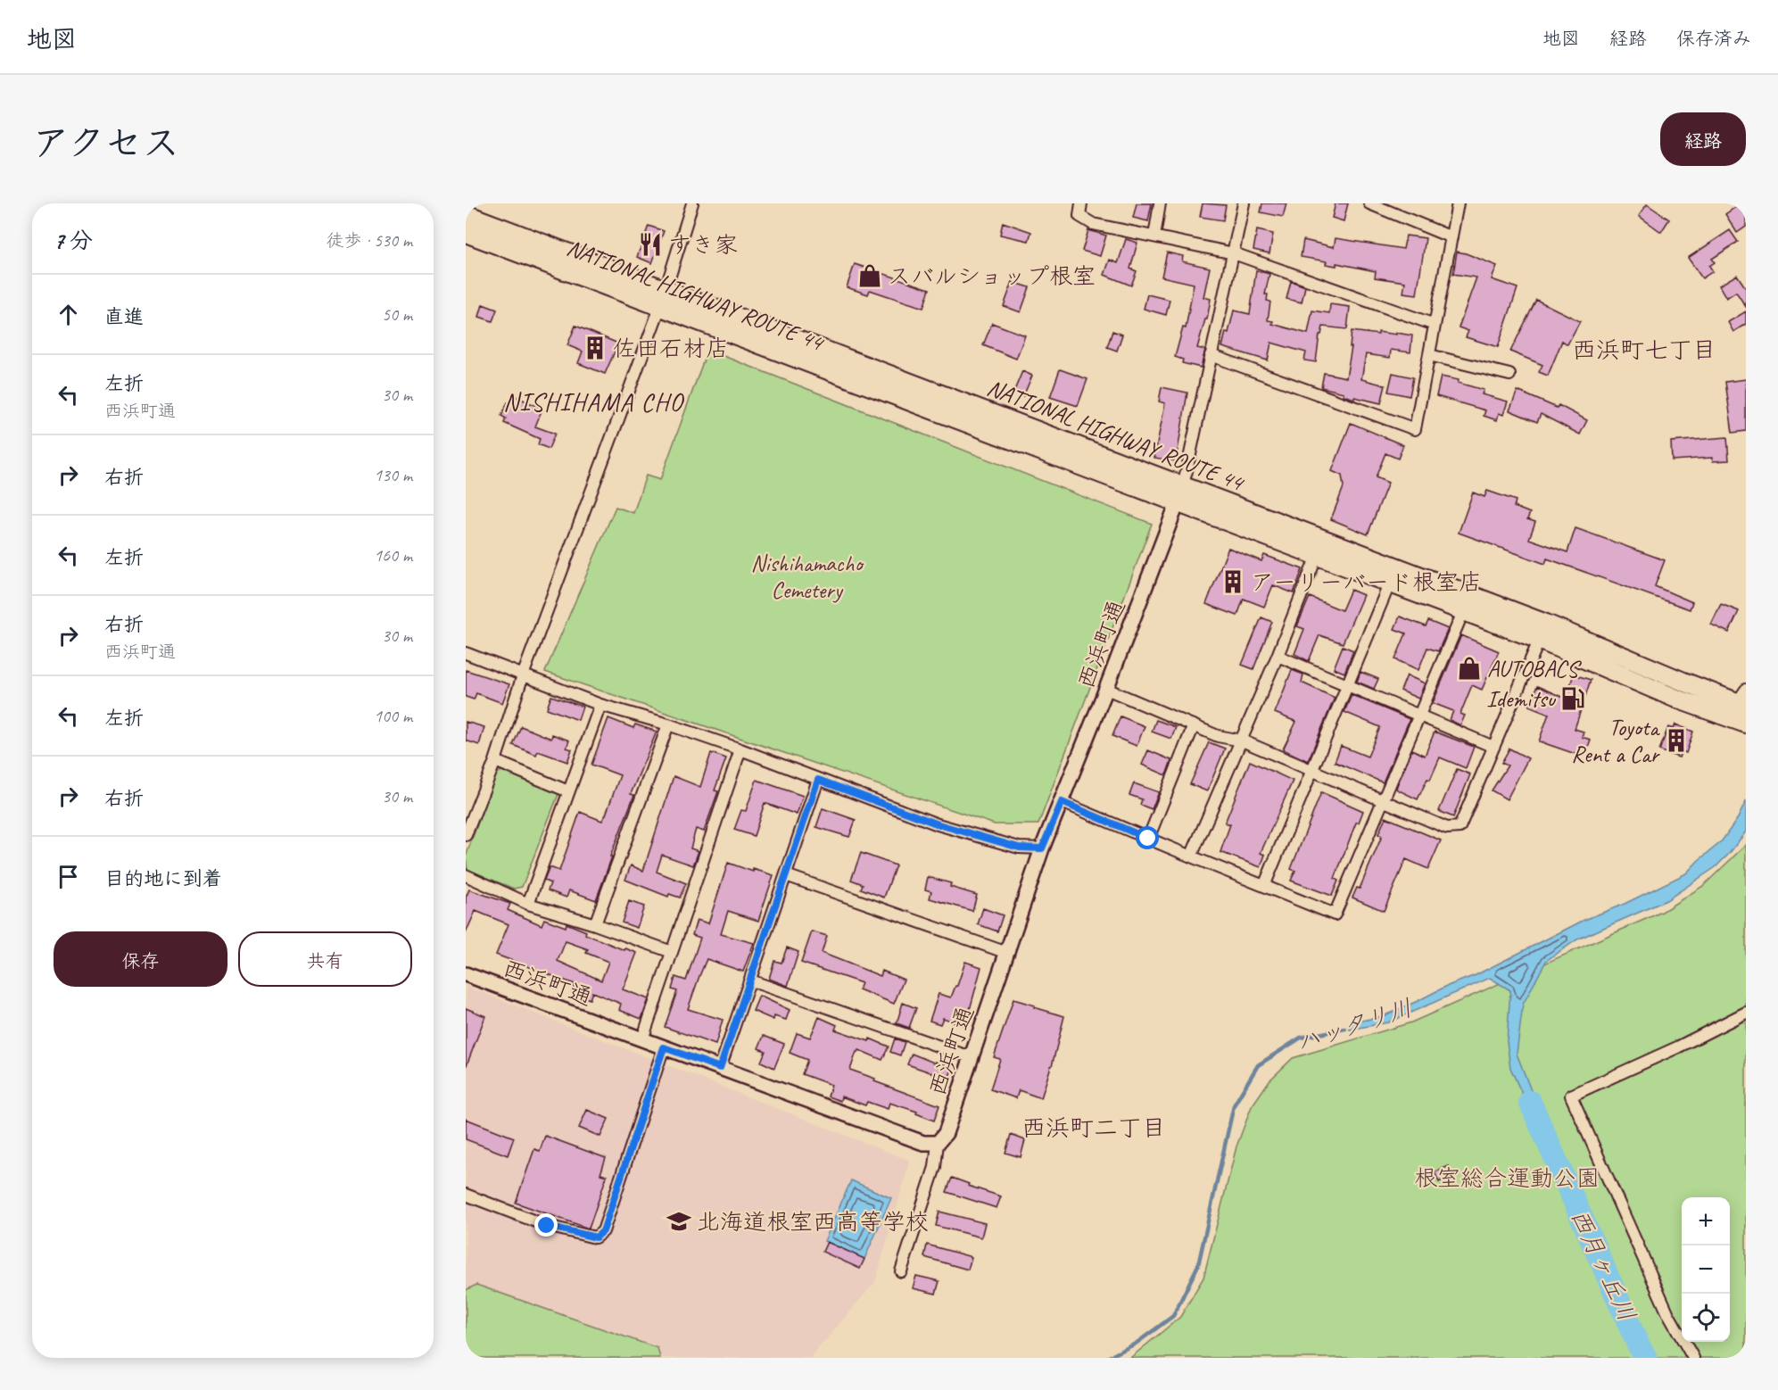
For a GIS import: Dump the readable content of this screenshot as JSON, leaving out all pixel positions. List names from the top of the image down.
{
  "streets": {
    "highway": ["NATIONAL HIGHWAY ROUTE 44"],
    "street": ["西浜町通"]
  },
  "crossings": [
    ["NATIONAL HIGHWAY ROUTE 44", "西浜町通"]
  ],
  "districts": ["西浜町七丁目", "NISHIHAMA CHO", "西浜町二丁目"],
  "water": ["ハッタリ川", "西月ヶ丘川"],
  "parks": ["Nishihamacho Cemetery", "根室総合運動公園"],
  "places": {
    "restaurant": ["すき家"],
    "shop": ["スバルショップ根室", "AUTOBACS"],
    "building": ["佐田石材店", "アーリーバード根室店", "Toyota Rent a Car"],
    "fuel station": ["Idemitsu"],
    "school or university": ["北海道根室西高等学校"]
  },
  "page": {
    "header": "地図",
    "nav": ["地図", "経路", "保存済み"],
    "title": "アクセス",
    "buttons": [
      "経路",
      ["保存", "共有"]
    ],
    "heading": ["7 分", "徒歩 · 530 m"],
    "list": [
      ["直進", "50 m"],
      ["左折", "西浜町通", "30 m"],
      ["右折", "130 m"],
      ["左折", "160 m"],
      ["右折", "西浜町通", "30 m"],
      ["左折", "100 m"],
      ["右折", "30 m"],
      "目的地に到着"
    ],
    "map_buttons": ["+", "−"]
  }
}
